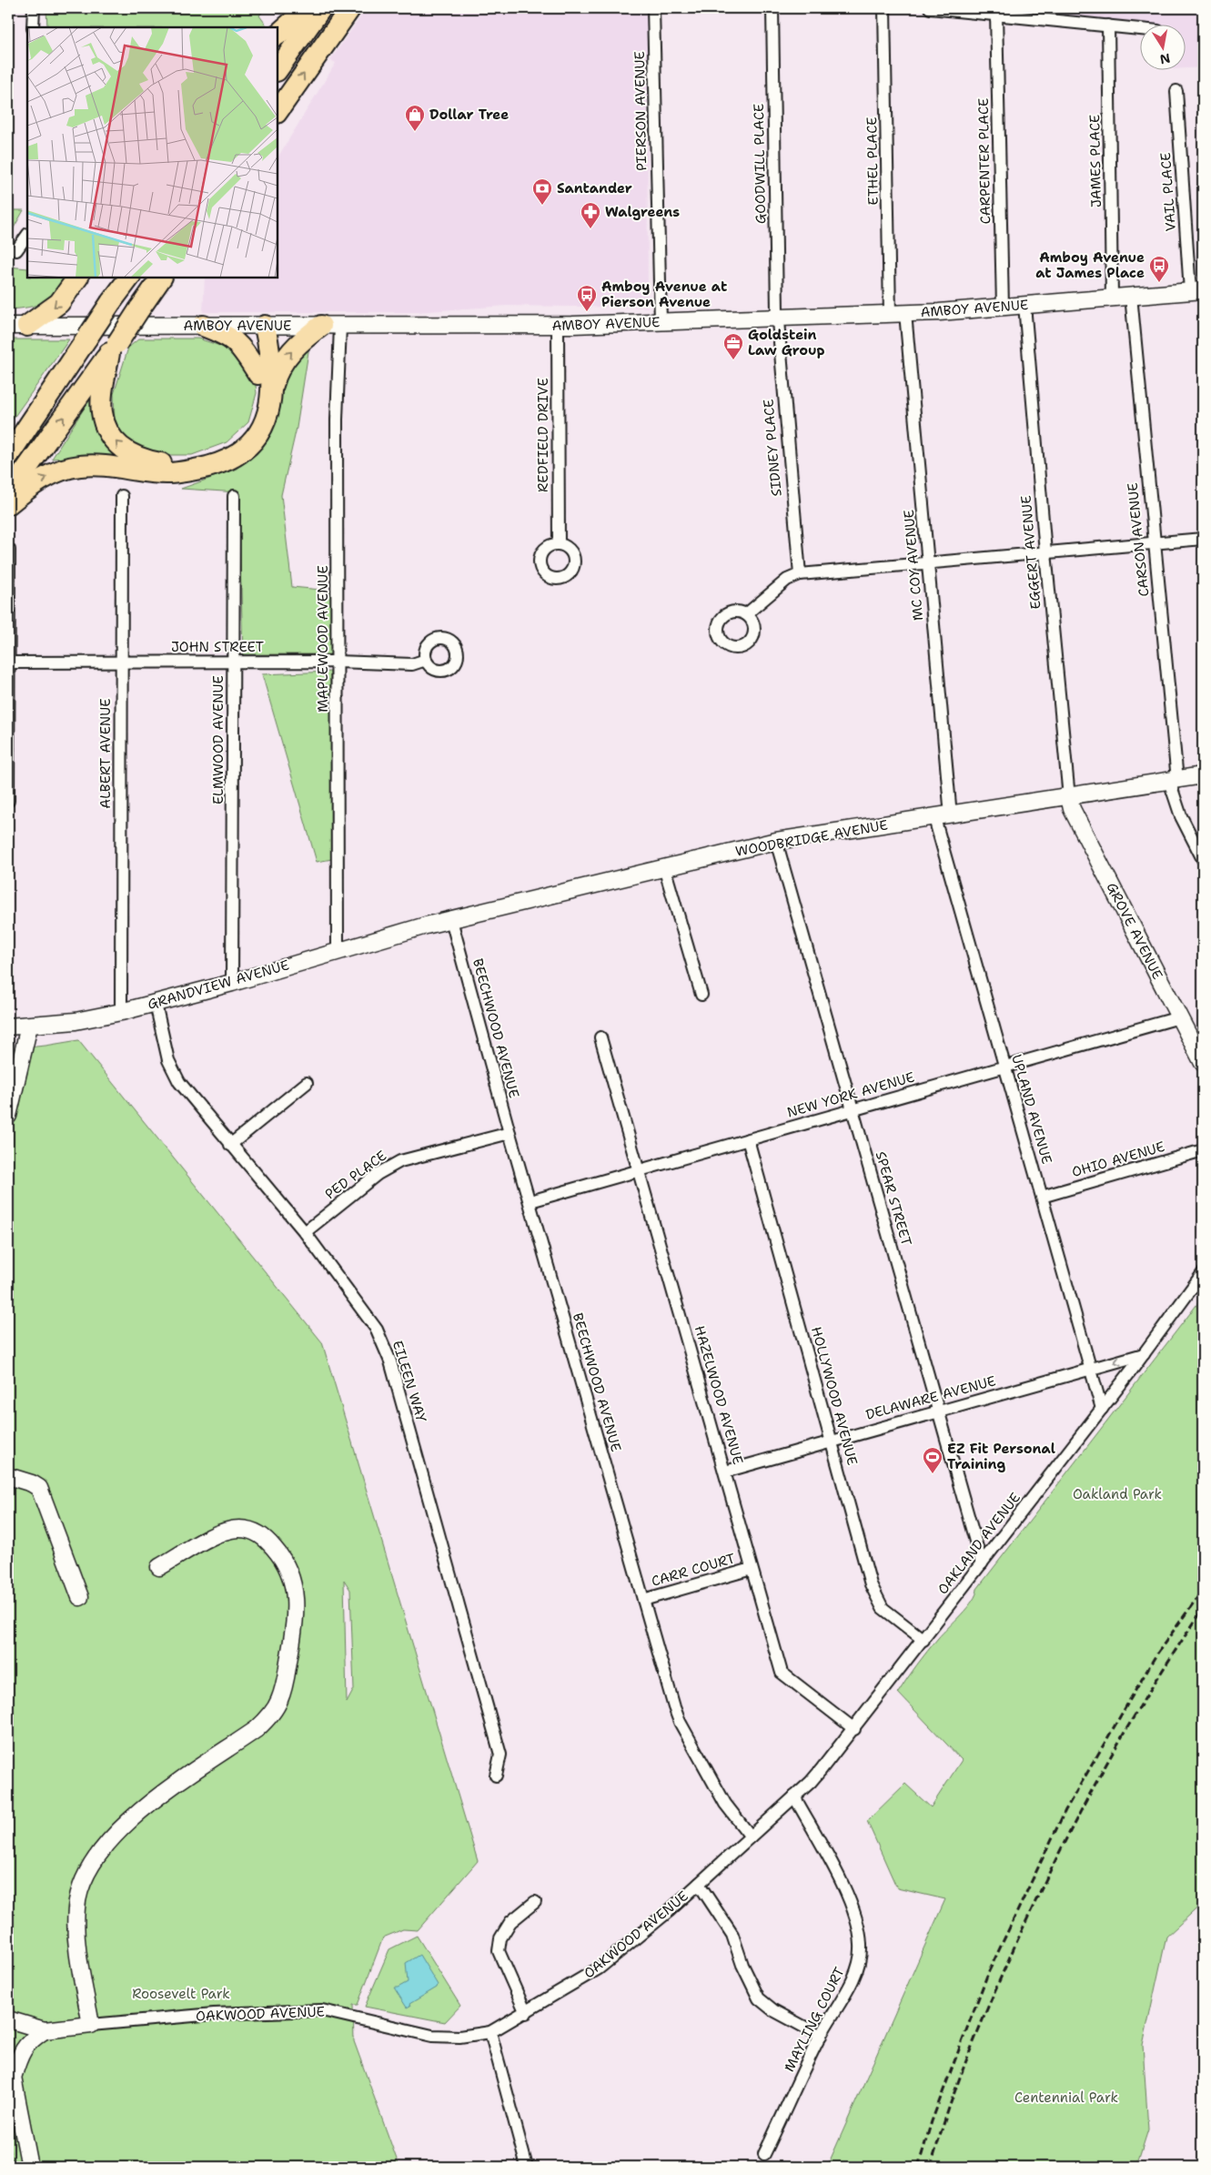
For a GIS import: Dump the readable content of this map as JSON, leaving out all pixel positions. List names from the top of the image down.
{
  "streets": {
    "street": [
      "PIERSON AVENUE",
      "ETHEL PLACE",
      "CARPENTER PLACE",
      "JAMES PLACE",
      "GOODWILL PLACE",
      "VAIL PLACE",
      "AMBOY AVENUE",
      "REDFIELD DRIVE",
      "SIDNEY PLACE",
      "CARSON AVENUE",
      "EGGERT AVENUE",
      "MC COY AVENUE",
      "MAPLEWOOD AVENUE",
      "JOHN STREET",
      "ELMWOOD AVENUE",
      "ALBERT AVENUE",
      "WOODBRIDGE AVENUE",
      "GROVE AVENUE",
      "GRANDVIEW AVENUE",
      "BEECHWOOD AVENUE",
      "NEW YORK AVENUE",
      "UPLAND AVENUE",
      "OHIO AVENUE",
      "PED PLACE",
      "SPEAR STREET",
      "EILEEN WAY",
      "HAZELWOOD AVENUE",
      "HOLLYWOOD AVENUE",
      "DELAWARE AVENUE",
      "OAKLAND AVENUE",
      "CARR COURT",
      "OAKWOOD AVENUE",
      "MAYLING COURT"
    ]
  },
  "crossings": [
    ["PIERSON AVENUE", "AMBOY AVENUE"],
    ["ETHEL PLACE", "AMBOY AVENUE"],
    ["ETHEL PLACE", "MC COY AVENUE"],
    ["CARPENTER PLACE", "AMBOY AVENUE"],
    ["JAMES PLACE", "AMBOY AVENUE"],
    ["GOODWILL PLACE", "AMBOY AVENUE"],
    ["GOODWILL PLACE", "SIDNEY PLACE"],
    ["VAIL PLACE", "AMBOY AVENUE"],
    ["AMBOY AVENUE", "REDFIELD DRIVE"],
    ["AMBOY AVENUE", "SIDNEY PLACE"],
    ["AMBOY AVENUE", "CARSON AVENUE"],
    ["AMBOY AVENUE", "EGGERT AVENUE"],
    ["AMBOY AVENUE", "MC COY AVENUE"],
    ["AMBOY AVENUE", "MAPLEWOOD AVENUE"],
    ["CARSON AVENUE", "WOODBRIDGE AVENUE"],
    ["EGGERT AVENUE", "WOODBRIDGE AVENUE"],
    ["EGGERT AVENUE", "GROVE AVENUE"],
    ["MC COY AVENUE", "WOODBRIDGE AVENUE"],
    ["MAPLEWOOD AVENUE", "JOHN STREET"],
    ["MAPLEWOOD AVENUE", "GRANDVIEW AVENUE"],
    ["JOHN STREET", "ELMWOOD AVENUE"],
    ["JOHN STREET", "ALBERT AVENUE"],
    ["ELMWOOD AVENUE", "GRANDVIEW AVENUE"],
    ["ALBERT AVENUE", "GRANDVIEW AVENUE"],
    ["WOODBRIDGE AVENUE", "GROVE AVENUE"],
    ["WOODBRIDGE AVENUE", "GRANDVIEW AVENUE"],
    ["WOODBRIDGE AVENUE", "BEECHWOOD AVENUE"],
    ["WOODBRIDGE AVENUE", "UPLAND AVENUE"],
    ["WOODBRIDGE AVENUE", "SPEAR STREET"],
    ["GROVE AVENUE", "NEW YORK AVENUE"],
    ["GRANDVIEW AVENUE", "EILEEN WAY"],
    ["BEECHWOOD AVENUE", "NEW YORK AVENUE"],
    ["BEECHWOOD AVENUE", "PED PLACE"],
    ["BEECHWOOD AVENUE", "CARR COURT"],
    ["BEECHWOOD AVENUE", "OAKWOOD AVENUE"],
    ["NEW YORK AVENUE", "UPLAND AVENUE"],
    ["NEW YORK AVENUE", "SPEAR STREET"],
    ["NEW YORK AVENUE", "HAZELWOOD AVENUE"],
    ["NEW YORK AVENUE", "HOLLYWOOD AVENUE"],
    ["UPLAND AVENUE", "OHIO AVENUE"],
    ["UPLAND AVENUE", "DELAWARE AVENUE"],
    ["UPLAND AVENUE", "OAKLAND AVENUE"],
    ["PED PLACE", "EILEEN WAY"],
    ["SPEAR STREET", "DELAWARE AVENUE"],
    ["SPEAR STREET", "OAKLAND AVENUE"],
    ["HAZELWOOD AVENUE", "DELAWARE AVENUE"],
    ["HAZELWOOD AVENUE", "OAKLAND AVENUE"],
    ["HAZELWOOD AVENUE", "CARR COURT"],
    ["HOLLYWOOD AVENUE", "DELAWARE AVENUE"],
    ["HOLLYWOOD AVENUE", "OAKLAND AVENUE"],
    ["DELAWARE AVENUE", "OAKLAND AVENUE"],
    ["OAKLAND AVENUE", "OAKWOOD AVENUE"],
    ["OAKWOOD AVENUE", "MAYLING COURT"]
  ],
  "parks": ["Oakland Park", "Roosevelt Park", "Centennial Park"],
  "places": {
    "shop": ["Dollar Tree"],
    "bank": ["Santander"],
    "pharmacy": ["Walgreens"],
    "bus stop": ["Amboy Avenue at James Place", "Amboy Avenue at Pierson Avenue"],
    "office": ["Goldstein Law Group"],
    "sports": ["EZ Fit Personal Training"]
  },
  "north": "bottom"
}
